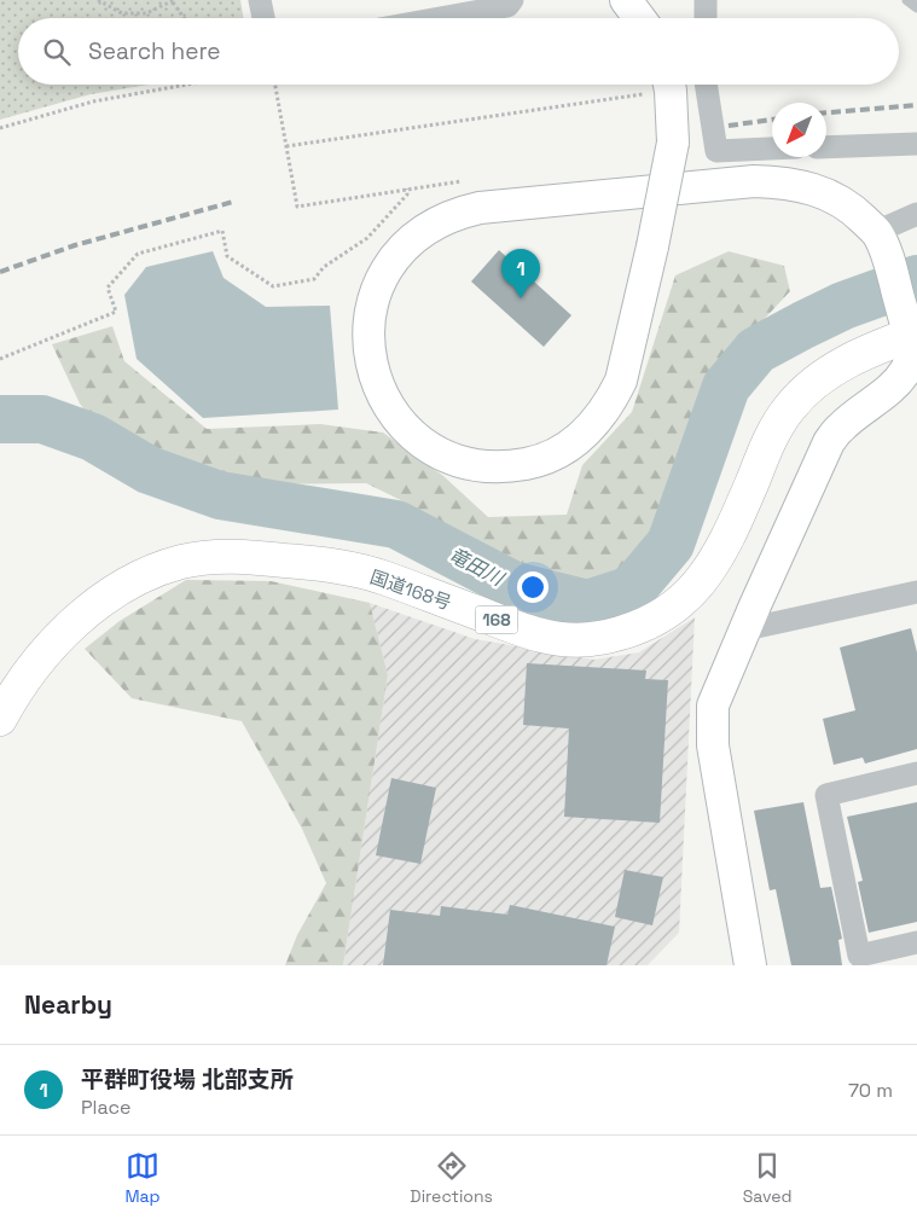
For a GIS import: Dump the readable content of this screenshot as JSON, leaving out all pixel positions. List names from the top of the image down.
{
  "streets": {
    "highway": ["国道168号", "168"]
  },
  "water": ["竜田川"],
  "north": "bottom left",
  "page": {
    "search": "Search here",
    "pins": "1",
    "heading": "Nearby",
    "list": [
      {
        "mark": "1",
        "name": "平群町役場 北部支所",
        "note": "Place",
        "value": "70 m"
      }
    ],
    "nav": ["Map", "Directions", "Saved"]
  }
}
